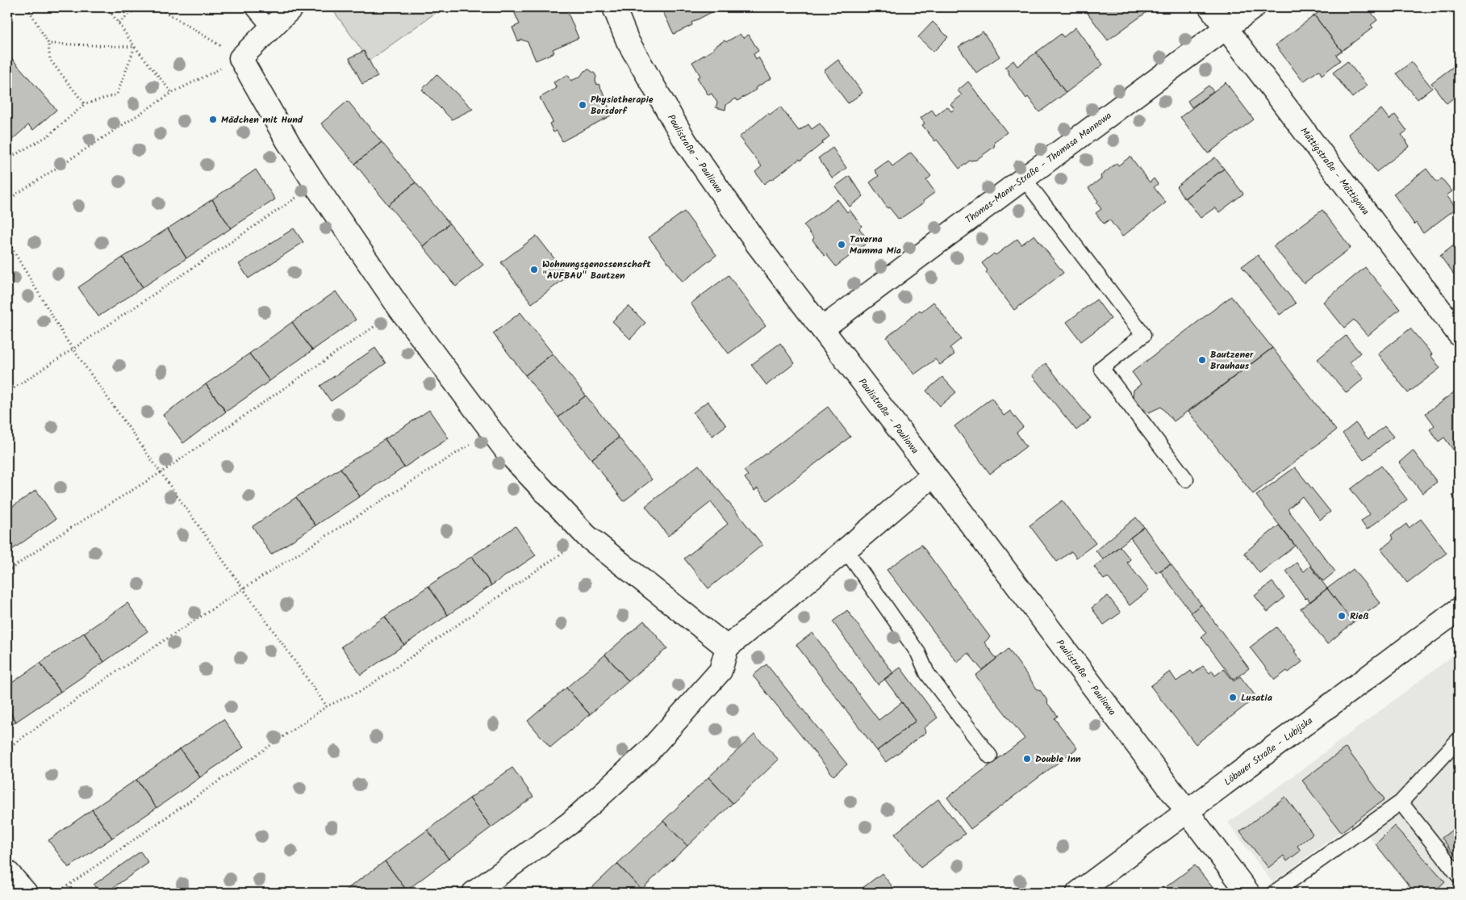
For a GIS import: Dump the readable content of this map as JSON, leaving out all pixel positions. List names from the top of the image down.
{
  "streets": {
    "street": [
      "Paulistraße - Pauliowa",
      "Thomas-Mann-Straße - Thomasa Mannowa",
      "Mättigstraße - Mättigowa",
      "Löbauer Straße - Lubijska"
    ]
  },
  "crossings": [
    ["Paulistraße - Pauliowa", "Thomas-Mann-Straße - Thomasa Mannowa"],
    ["Paulistraße - Pauliowa", "Löbauer Straße - Lubijska"],
    ["Thomas-Mann-Straße - Thomasa Mannowa", "Mättigstraße - Mättigowa"]
  ],
  "places": [
    "Physiotherapie Borsdorf",
    "Mädchen mit Hund",
    "Taverna Mamma Mia",
    "Wohnungsgenossenschaft \"AUFBAU\" Bautzen",
    "Bautzener Brauhaus",
    "Rieß",
    "Lusatia",
    "Double Inn"
  ]
}
